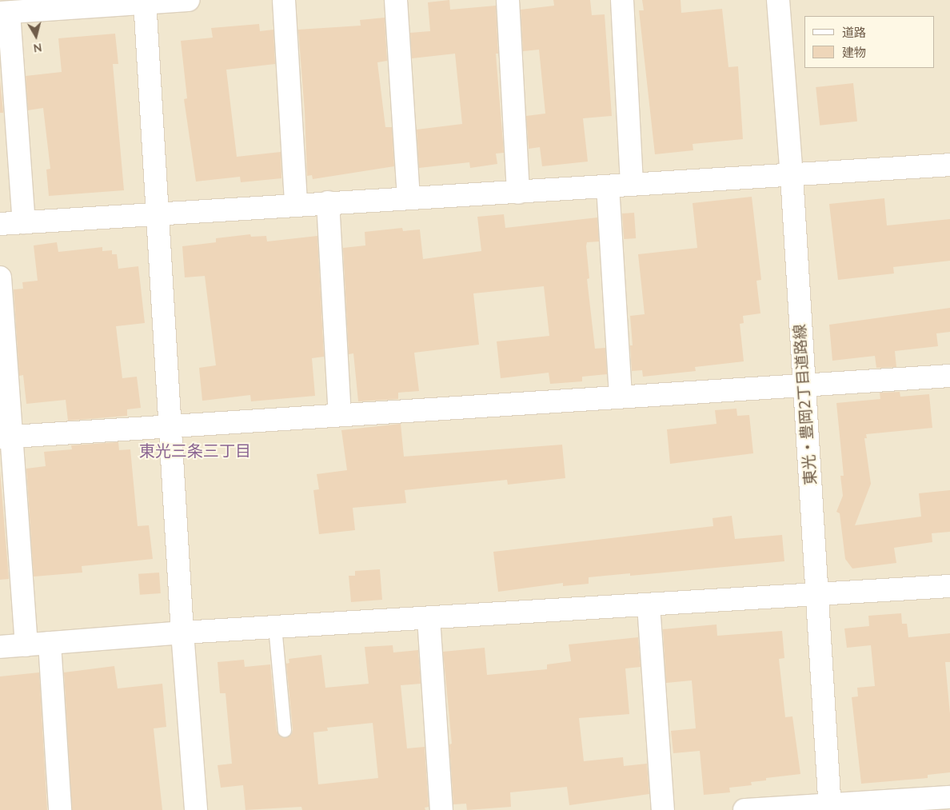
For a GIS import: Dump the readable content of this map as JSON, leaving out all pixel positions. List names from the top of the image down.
{
  "streets": {
    "street": ["東光・豊岡2丁目道路線"]
  },
  "districts": ["東光三条三丁目"],
  "legend": ["道路", "建物"],
  "north": "bottom"
}
